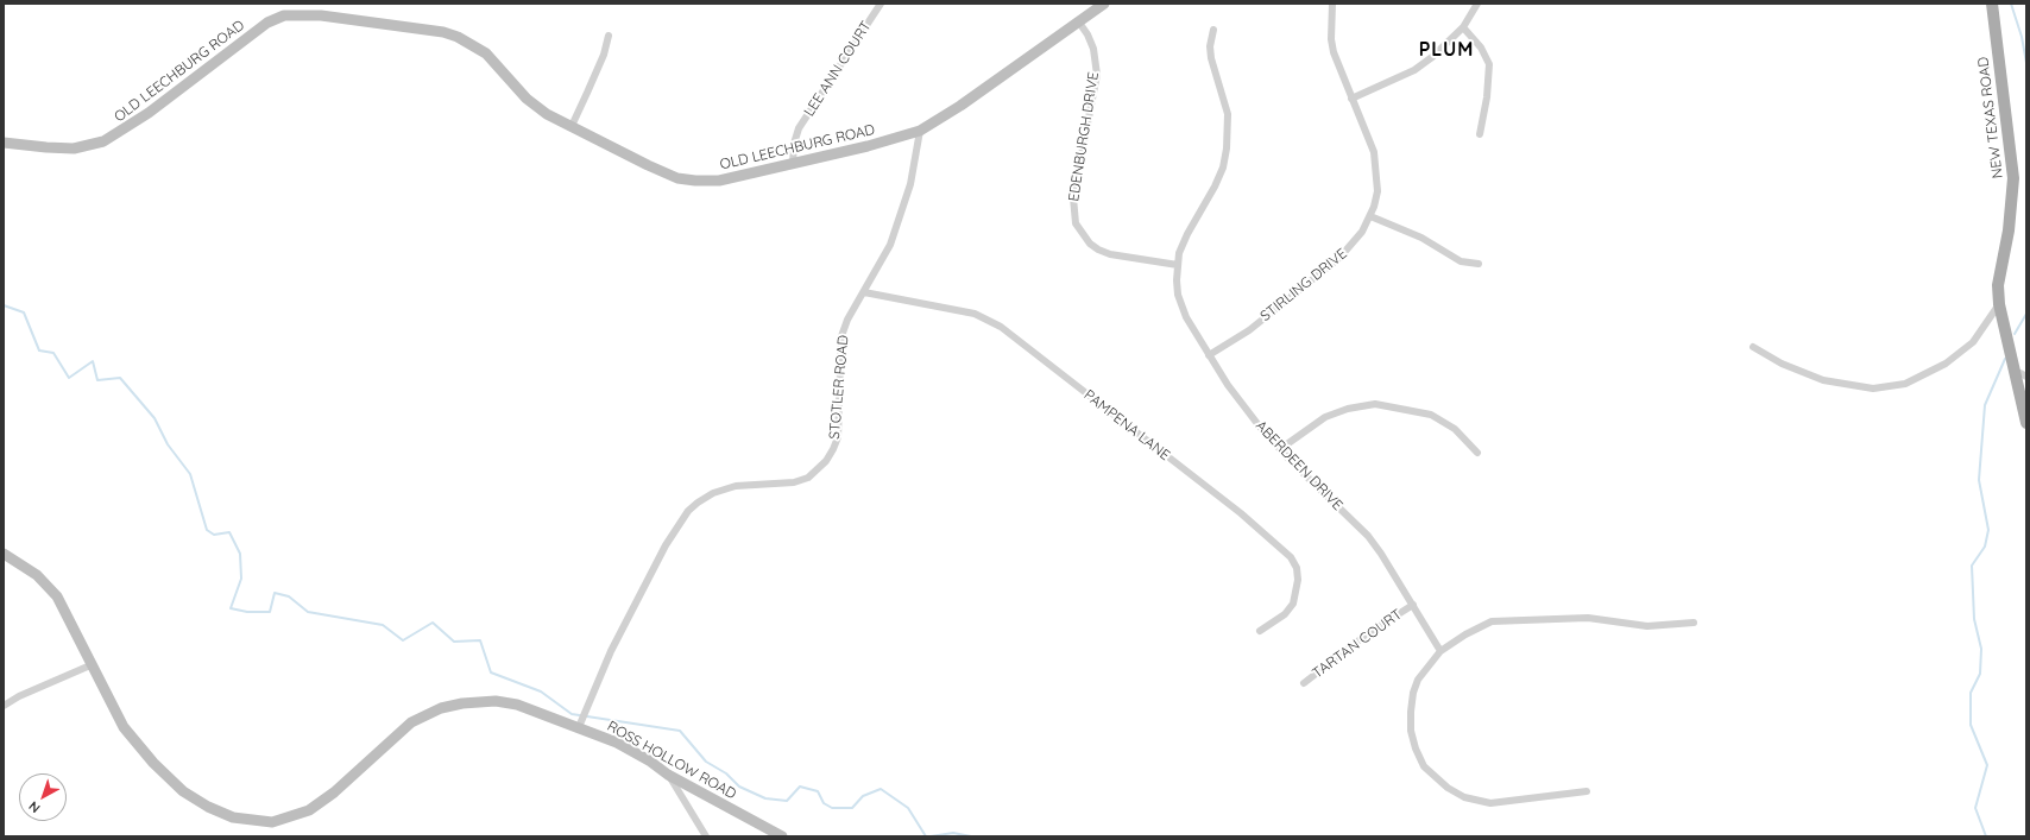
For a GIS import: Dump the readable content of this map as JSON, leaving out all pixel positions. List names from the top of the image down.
{
  "streets": {
    "main road": ["NEW TEXAS ROAD"],
    "street": [
      "LEE ANN COURT",
      "OLD LEECHBURG ROAD",
      "EDENBURGH DRIVE",
      "STIRLING DRIVE",
      "STOTLER ROAD",
      "PAMPENA LANE",
      "ABERDEEN DRIVE",
      "TARTAN COURT",
      "ROSS HOLLOW ROAD"
    ]
  },
  "crossings": [
    ["LEE ANN COURT", "OLD LEECHBURG ROAD"],
    ["OLD LEECHBURG ROAD", "EDENBURGH DRIVE"],
    ["OLD LEECHBURG ROAD", "STOTLER ROAD"],
    ["EDENBURGH DRIVE", "ABERDEEN DRIVE"],
    ["STIRLING DRIVE", "ABERDEEN DRIVE"],
    ["STOTLER ROAD", "PAMPENA LANE"],
    ["STOTLER ROAD", "ROSS HOLLOW ROAD"],
    ["ABERDEEN DRIVE", "TARTAN COURT"]
  ],
  "districts": ["PLUM"],
  "north": "bottom left"
}
